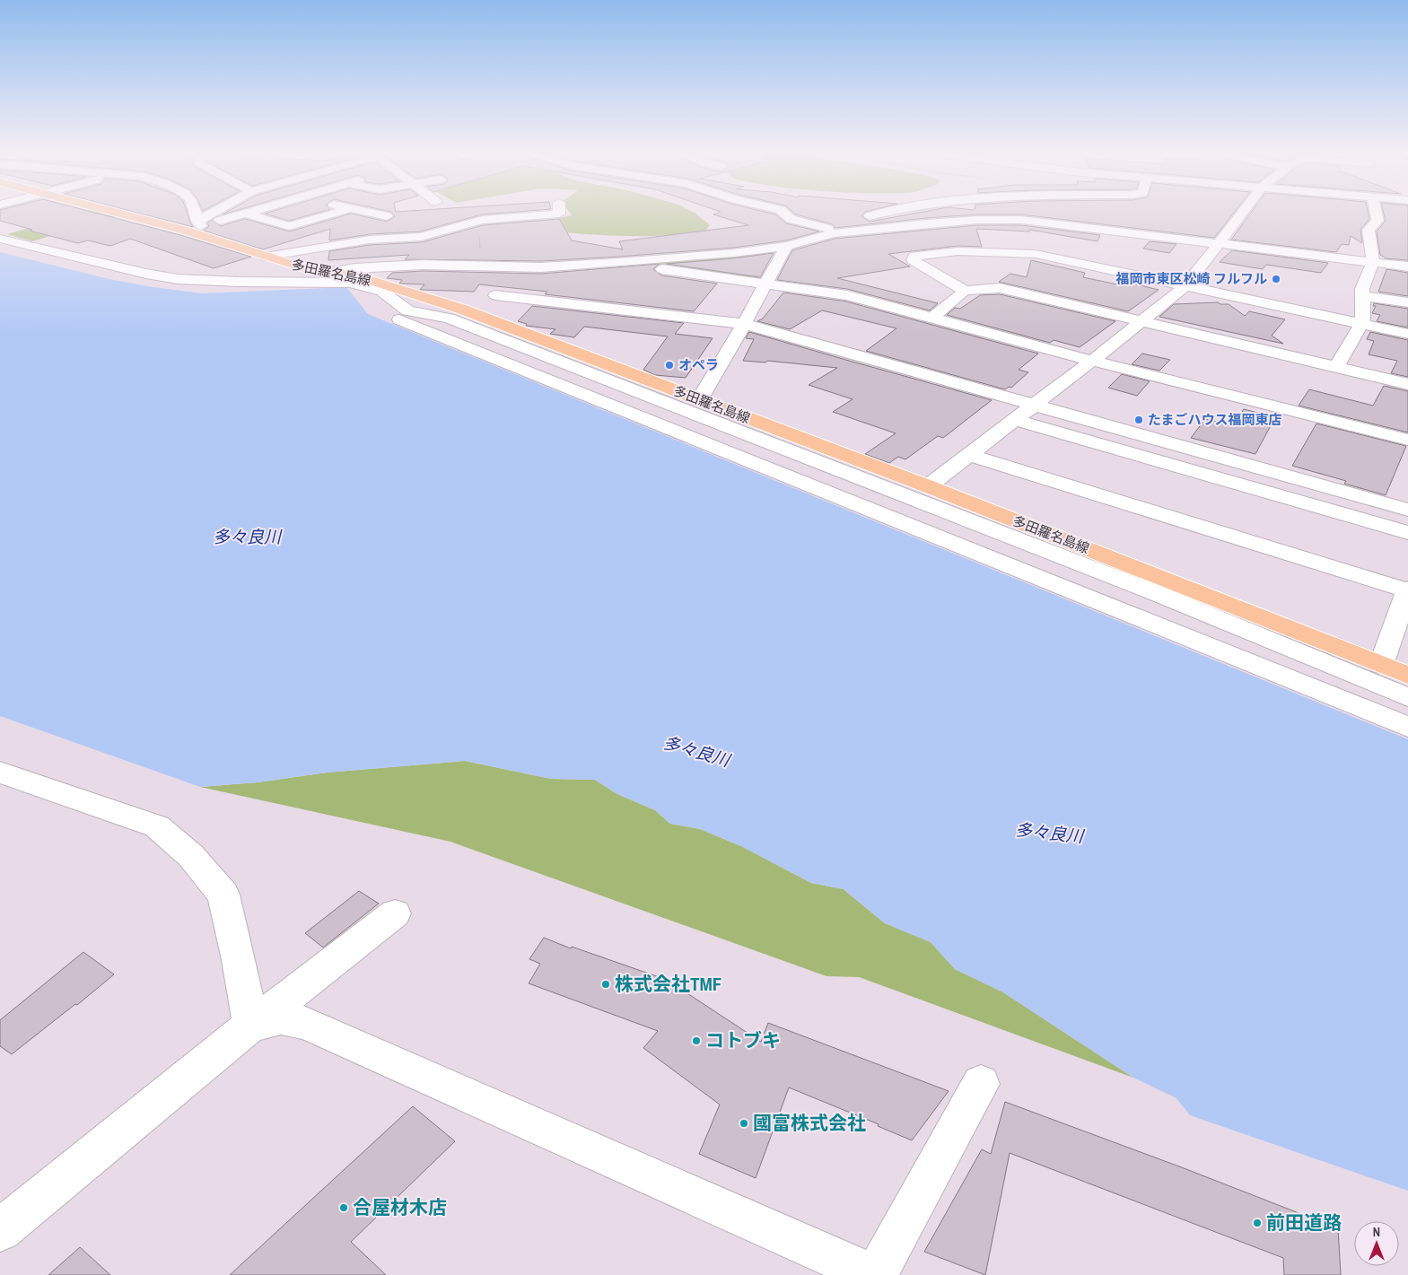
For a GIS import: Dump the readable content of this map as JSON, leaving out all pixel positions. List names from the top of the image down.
{
  "streets": {
    "main road": ["多田羅名島線"]
  },
  "water": ["多々良川"],
  "places": [
    "福岡市東区松崎 フルフル",
    "オペラ",
    "たまごハウス福岡東店",
    "株式会社TMF",
    "コトブキ",
    "國富株式会社",
    "合屋材木店",
    "前田道路"
  ],
  "north": "top"
}
